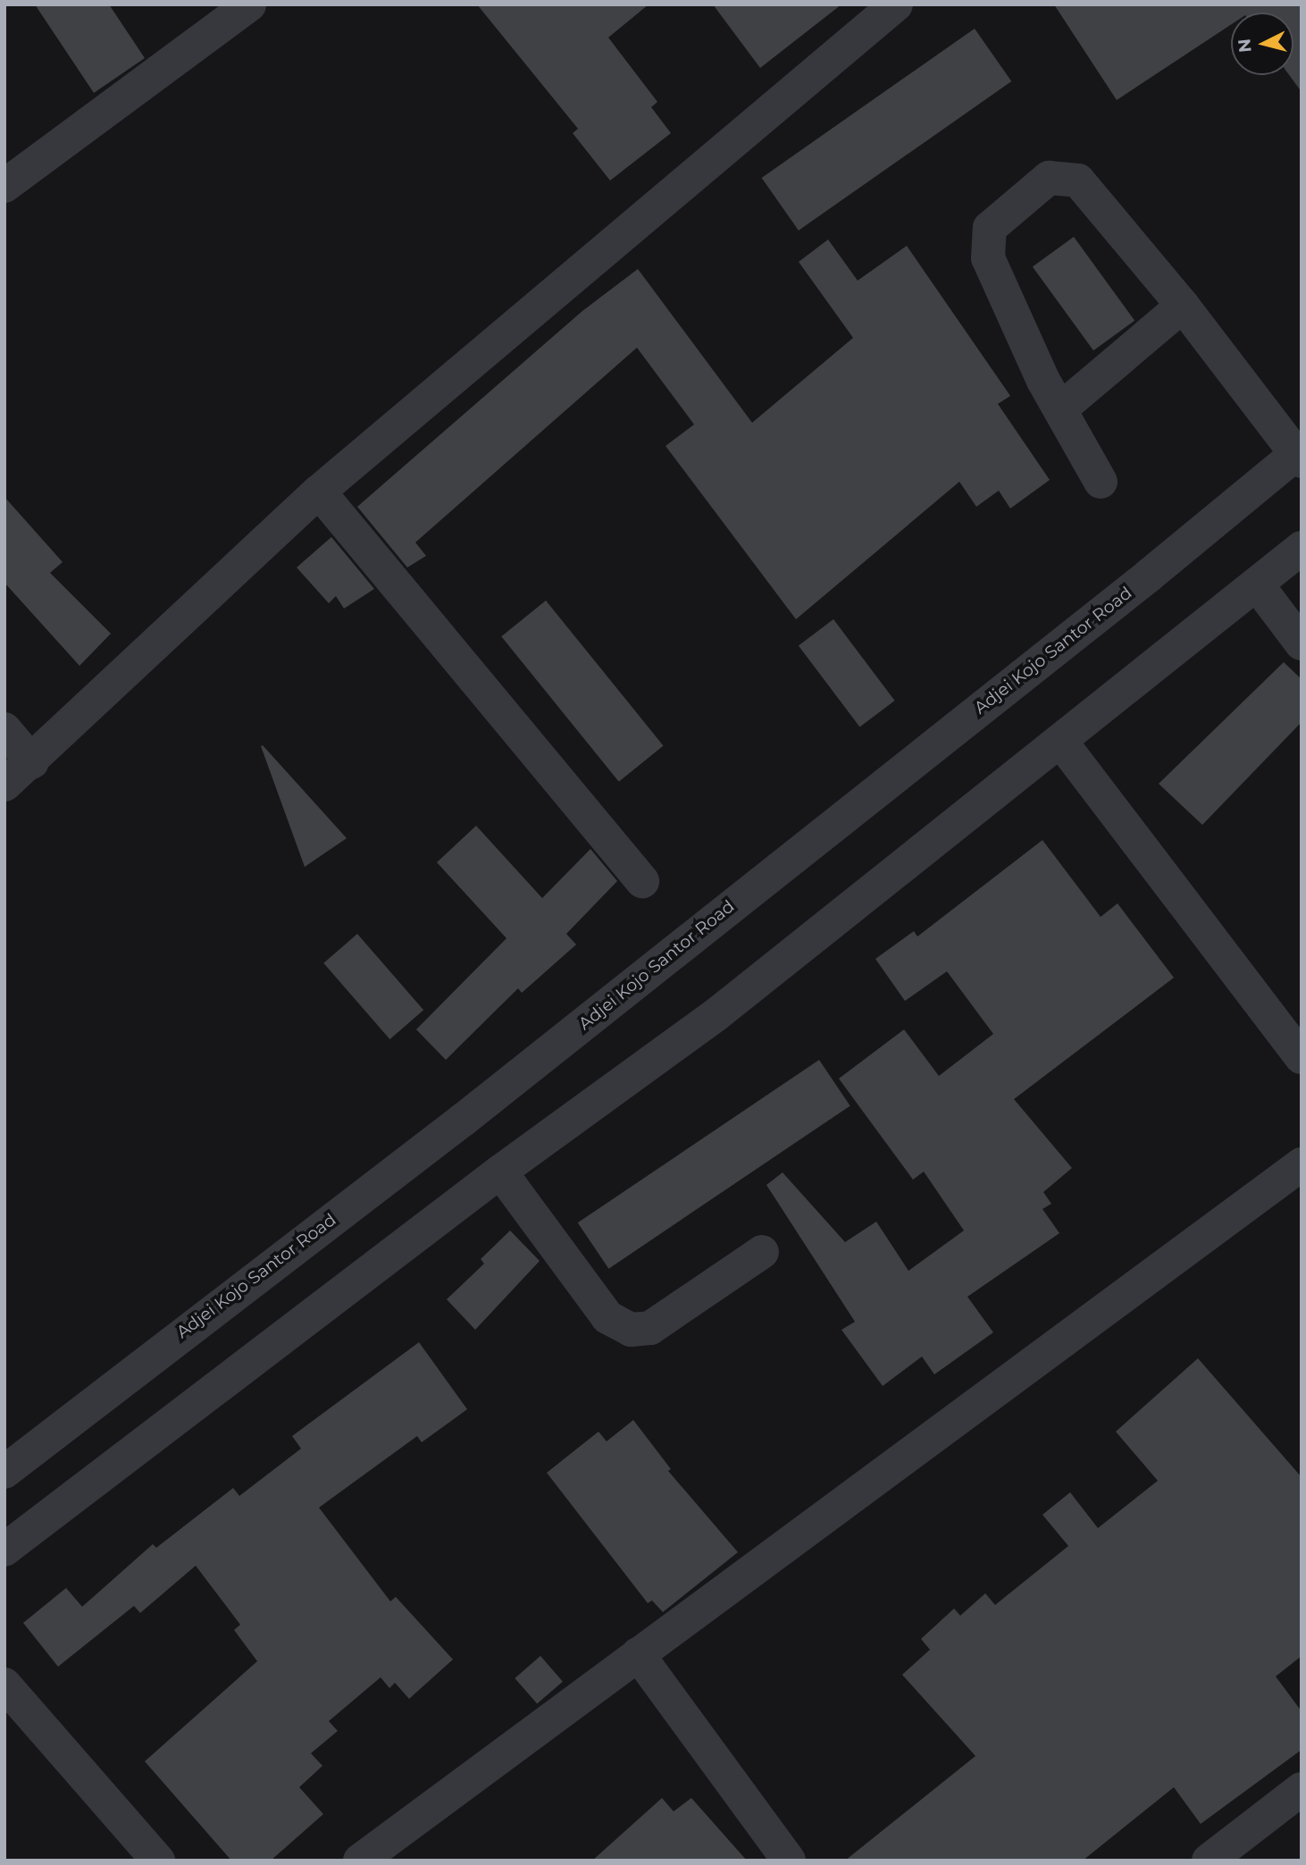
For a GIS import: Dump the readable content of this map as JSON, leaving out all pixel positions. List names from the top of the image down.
{
  "streets": {
    "street": ["Adjei Kojo Santor Road"]
  },
  "north": "left"
}
